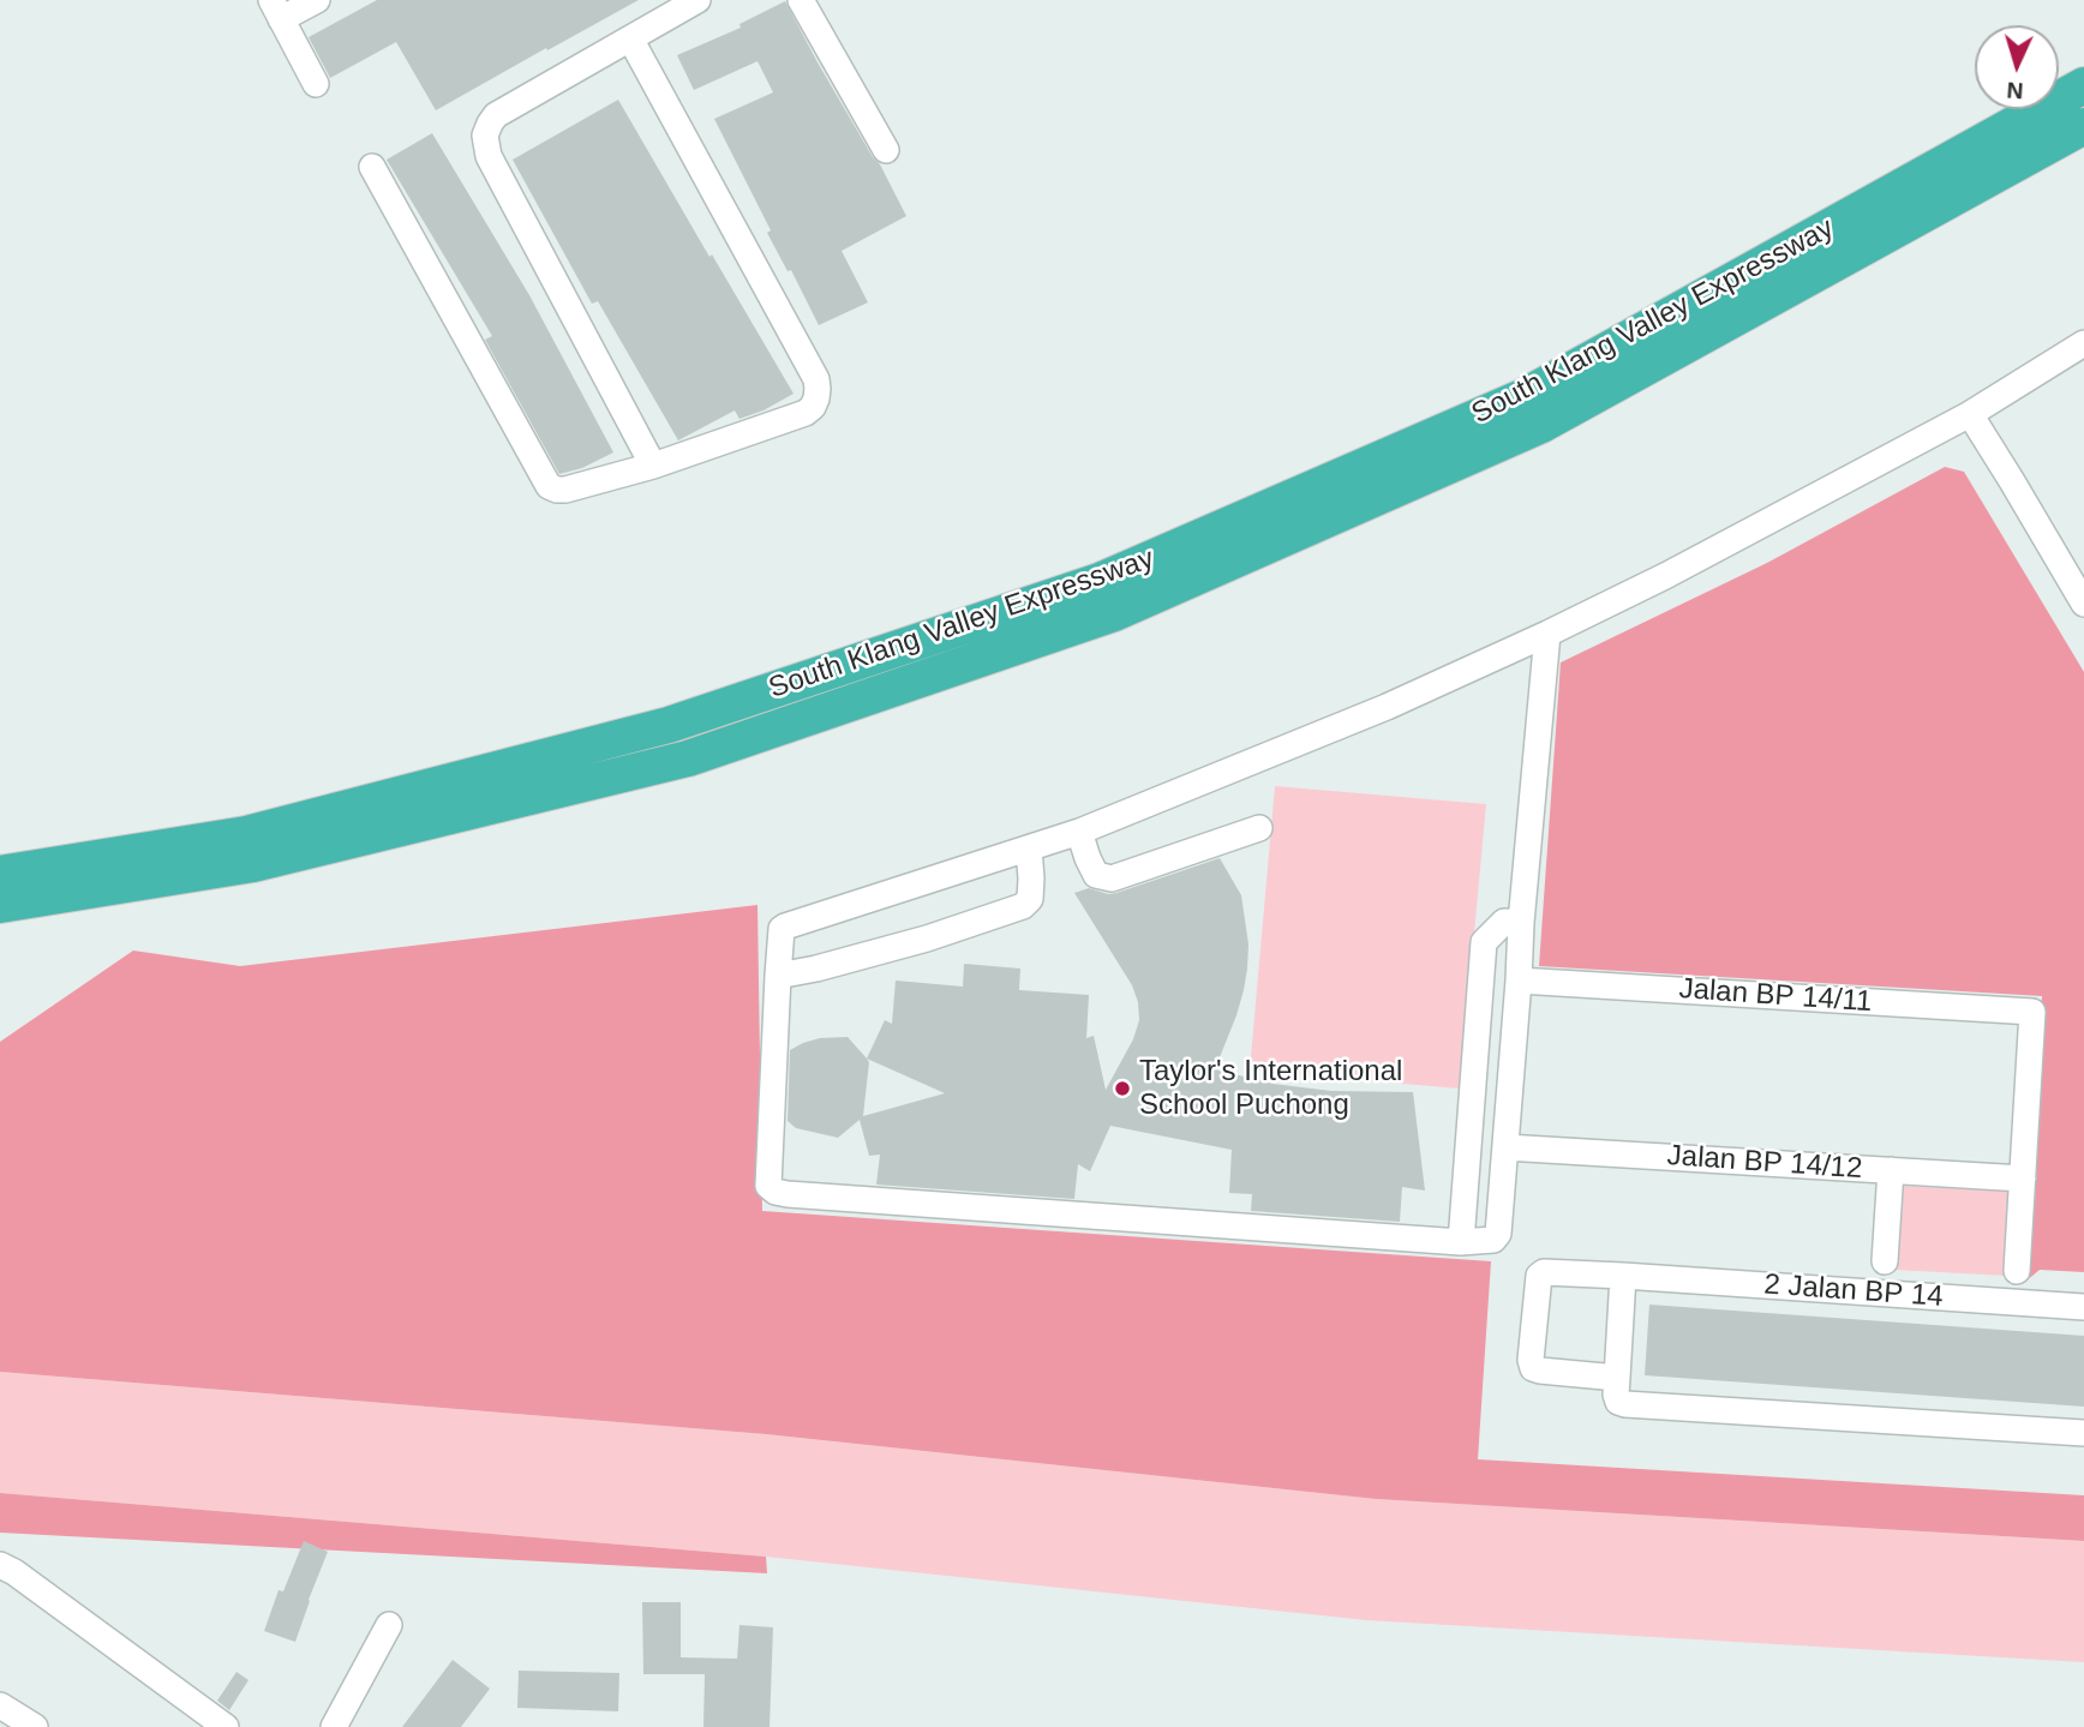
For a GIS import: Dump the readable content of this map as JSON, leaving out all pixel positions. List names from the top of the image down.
{
  "streets": {
    "highway": ["South Klang Valley Expressway"],
    "street": ["Jalan BP 14/11", "Jalan BP 14/12", "2 Jalan BP 14"]
  },
  "crossings": [
    ["Jalan BP 14/11", "Jalan BP 14/12"]
  ],
  "places": ["Taylor's International School Puchong"],
  "north": "bottom"
}
